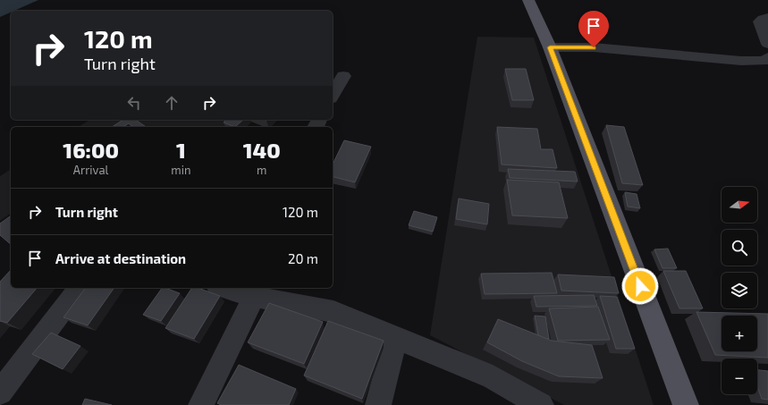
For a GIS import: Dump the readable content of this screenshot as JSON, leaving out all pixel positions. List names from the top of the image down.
{
  "north": "right",
  "page": {
    "turn": ["120 m", "Turn right"],
    "eta": [
      "16:00",
      "Arrival",
      "1",
      "min",
      "140",
      "m"
    ],
    "map_buttons": ["+", "−"],
    "list": [
      {
        "name": "Turn right",
        "value": "120 m"
      },
      {
        "name": "Arrive at destination",
        "value": "20 m"
      }
    ]
  }
}
